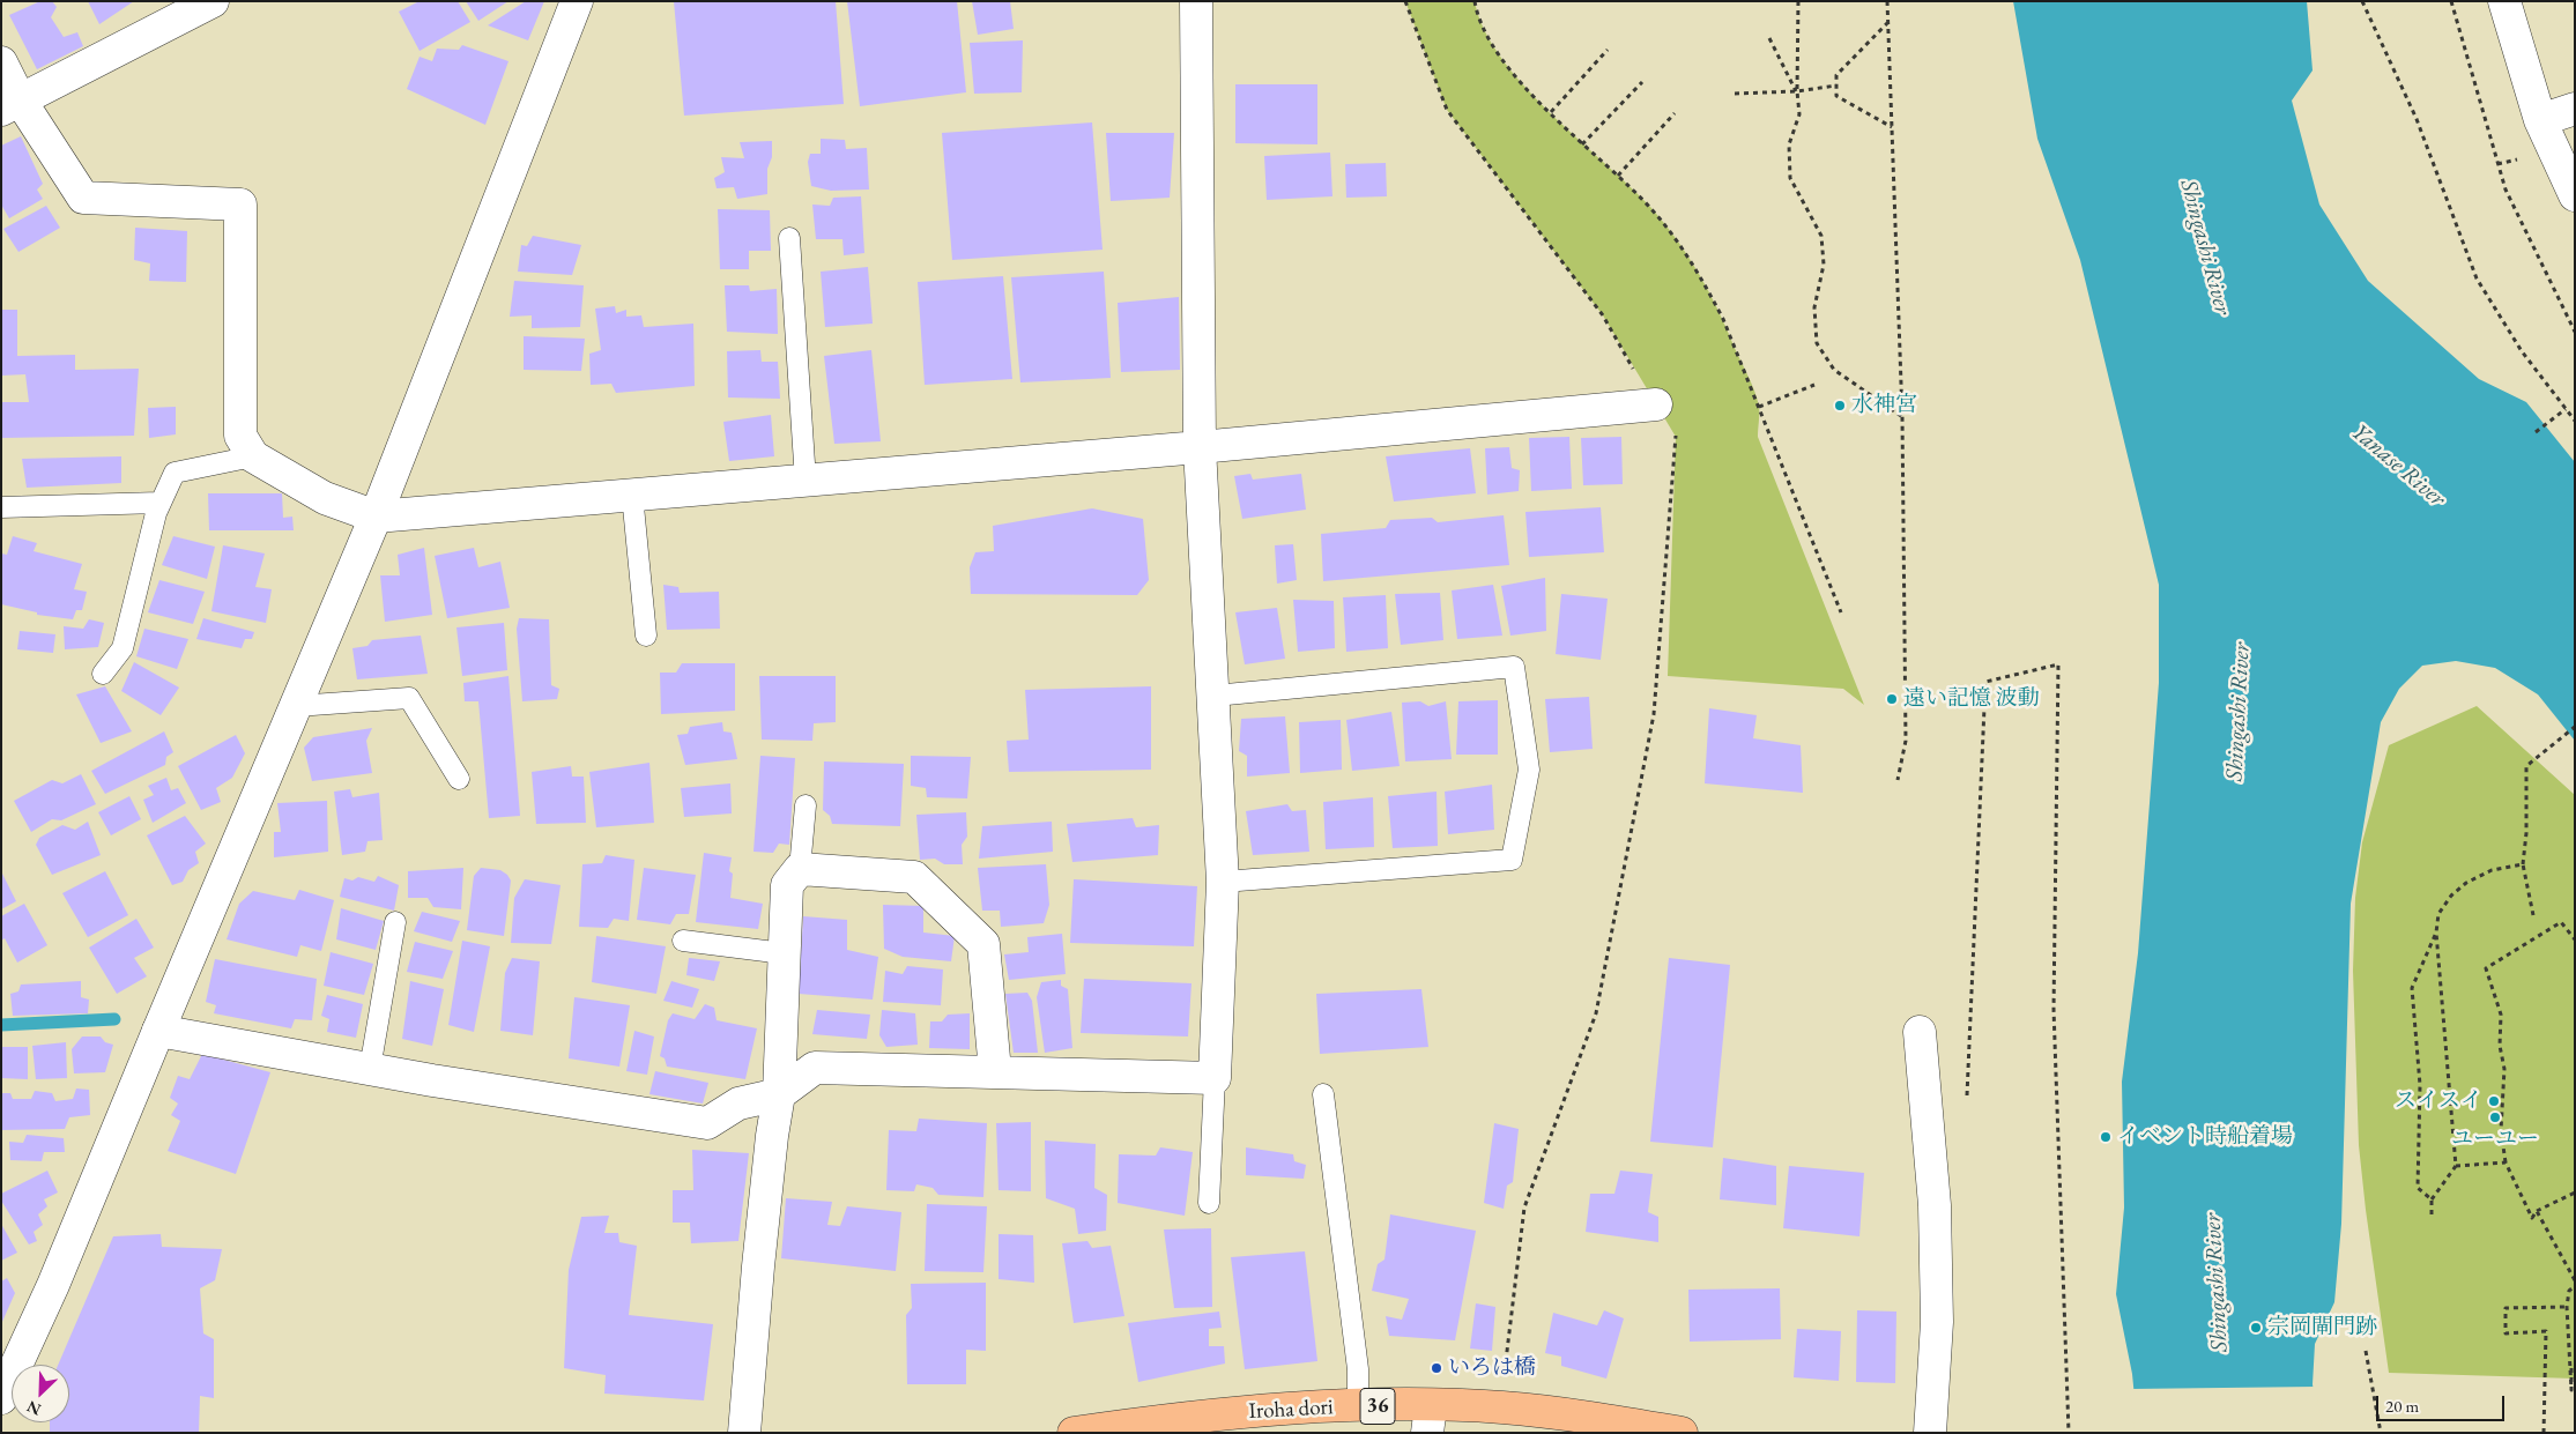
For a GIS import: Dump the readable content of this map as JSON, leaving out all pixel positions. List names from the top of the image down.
{
  "streets": {
    "main road": ["36", "Iroha dori"]
  },
  "water": ["Shingashi River", "Yanase River"],
  "places": [
    "水神宮",
    "遠い記憶 波動",
    "スイスイ",
    "ユーユー",
    "イベント時船着場",
    "宗岡閘門跡",
    "いろは橋"
  ],
  "scale_bar": "20 m",
  "north": "bottom left"
}
